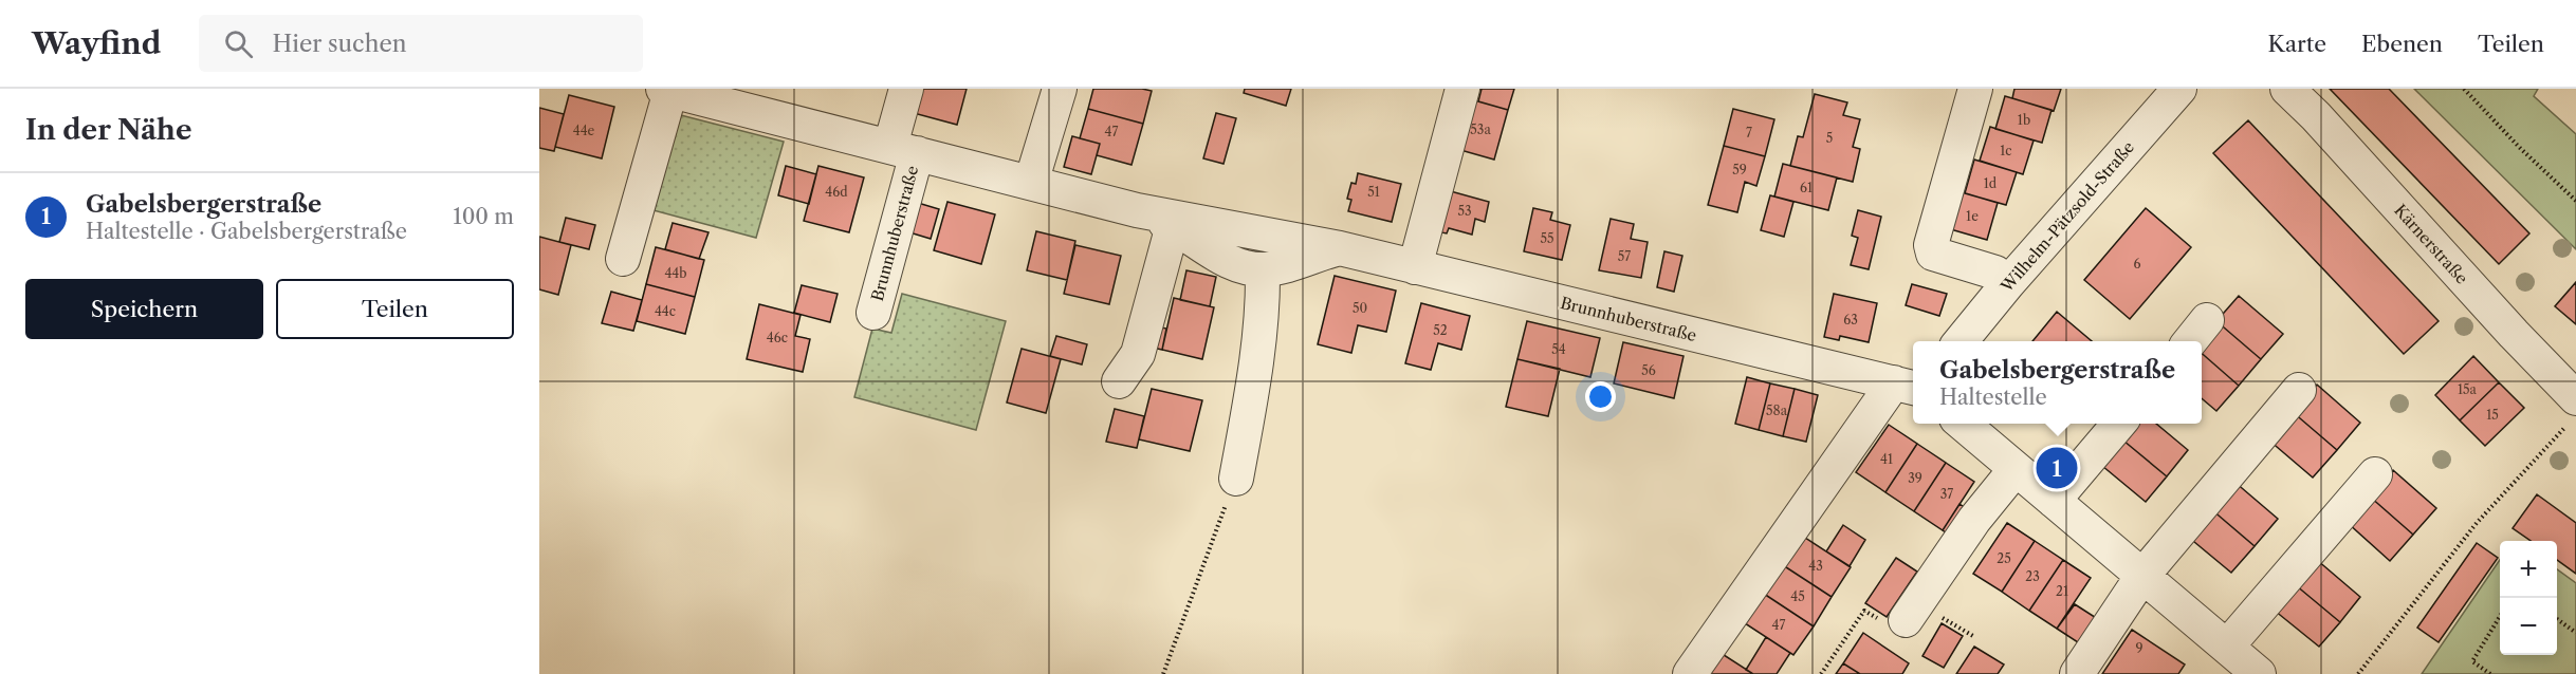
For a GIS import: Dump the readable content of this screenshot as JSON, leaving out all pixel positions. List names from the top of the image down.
{
  "streets": {
    "street": ["Wilhelm-Pätzsold-Straße", "Brunnhuberstraße", "Kärnerstraße"]
  },
  "house_numbers": [
    "1b",
    "53a",
    "44e",
    "47",
    "7",
    "5",
    "1c",
    "59",
    "1d",
    "61",
    "46d",
    "51",
    "53",
    "1e",
    "55",
    "57",
    "6",
    "44b",
    "50",
    "44c",
    "63",
    "52",
    "46c",
    "54",
    "56",
    "15a",
    "58a",
    "15",
    "41",
    "39",
    "37",
    "25",
    "43",
    "23",
    "21",
    "45",
    "47",
    "9"
  ],
  "page": {
    "header": "Wayfind",
    "search": "Hier suchen",
    "nav": ["Karte", "Ebenen", "Teilen"],
    "heading": "In der Nähe",
    "list": [
      {
        "mark": "1",
        "name": "Gabelsbergerstraße",
        "note": "Haltestelle · Gabelsbergerstraße",
        "value": "100 m"
      }
    ],
    "buttons": ["Speichern", "Teilen"],
    "popup": ["Gabelsbergerstraße", "Haltestelle"],
    "pins": "1",
    "map_buttons": ["+", "−"]
  }
}
